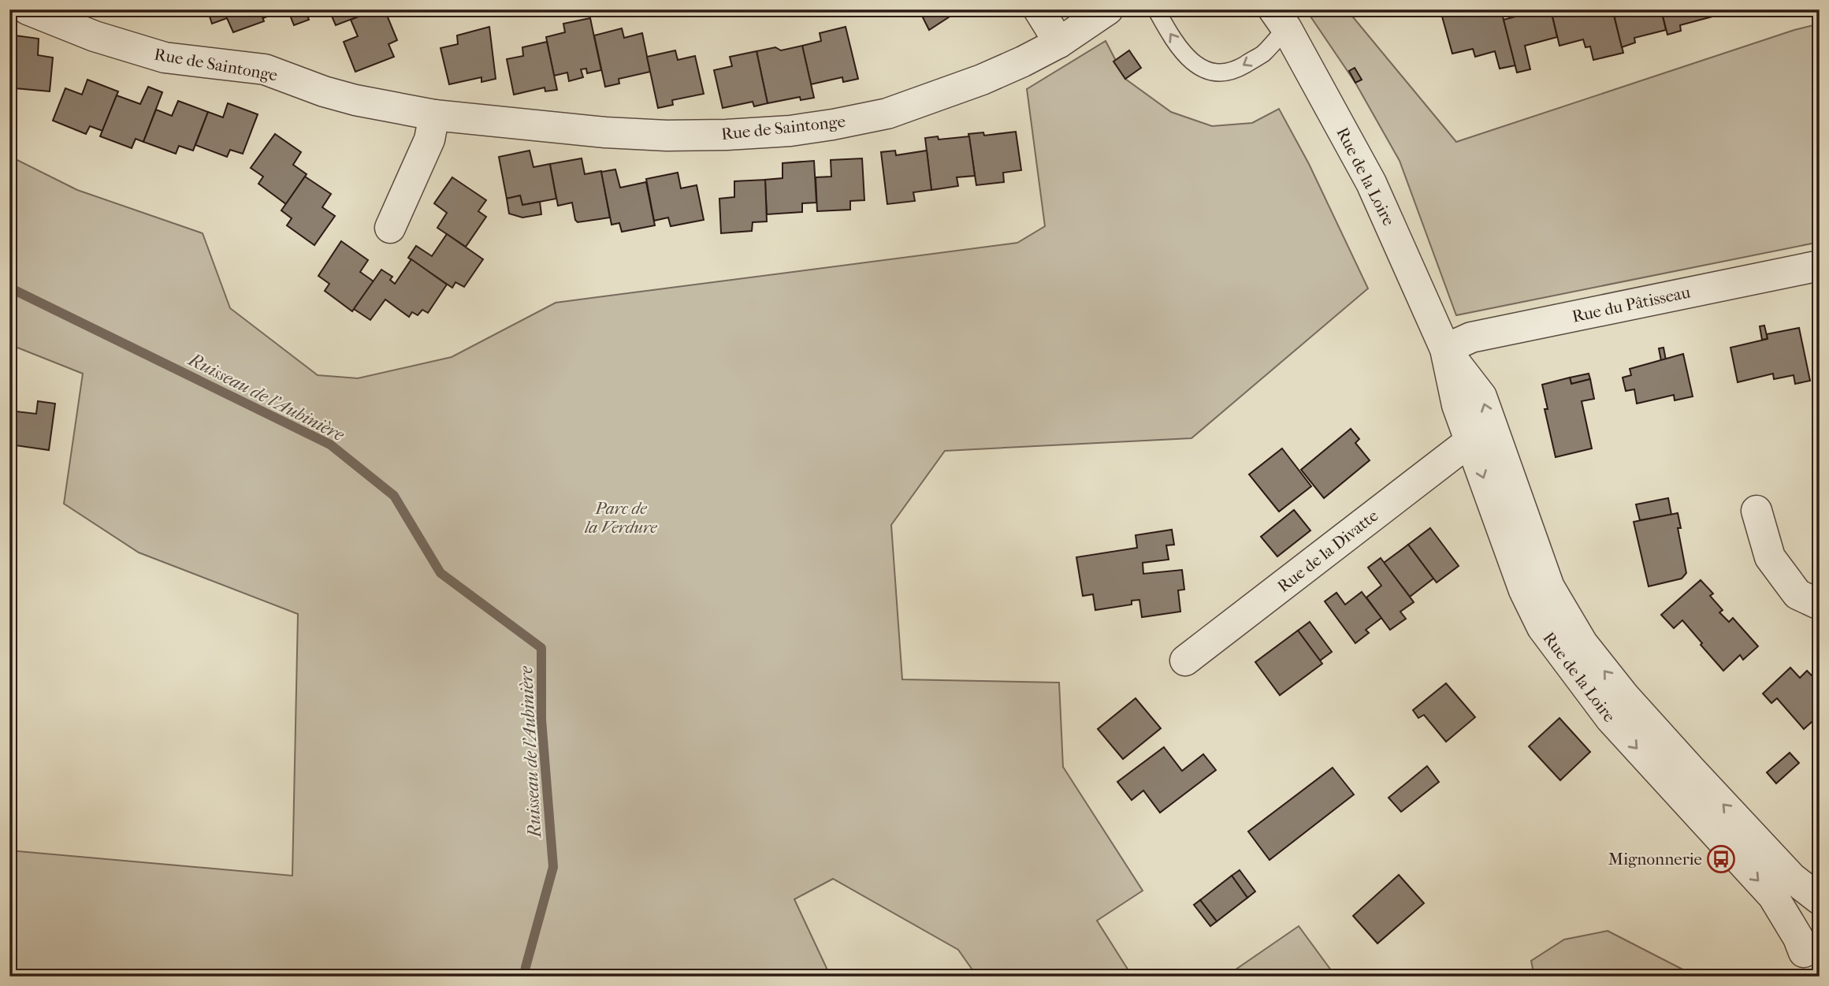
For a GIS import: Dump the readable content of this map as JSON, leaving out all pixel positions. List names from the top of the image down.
{
  "streets": {
    "street": [
      "Rue de Saintonge",
      "Rue de la Loire",
      "Rue du Pâtisseau",
      "Rue de la Divatte"
    ]
  },
  "crossings": [
    ["Rue de la Loire", "Rue du Pâtisseau"],
    ["Rue de la Loire", "Rue de la Divatte"]
  ],
  "water": ["Ruisseau de l'Aubinière"],
  "parks": ["Parc de la Verdure"],
  "places": {
    "bus stop": ["Mignonnerie"]
  }
}
